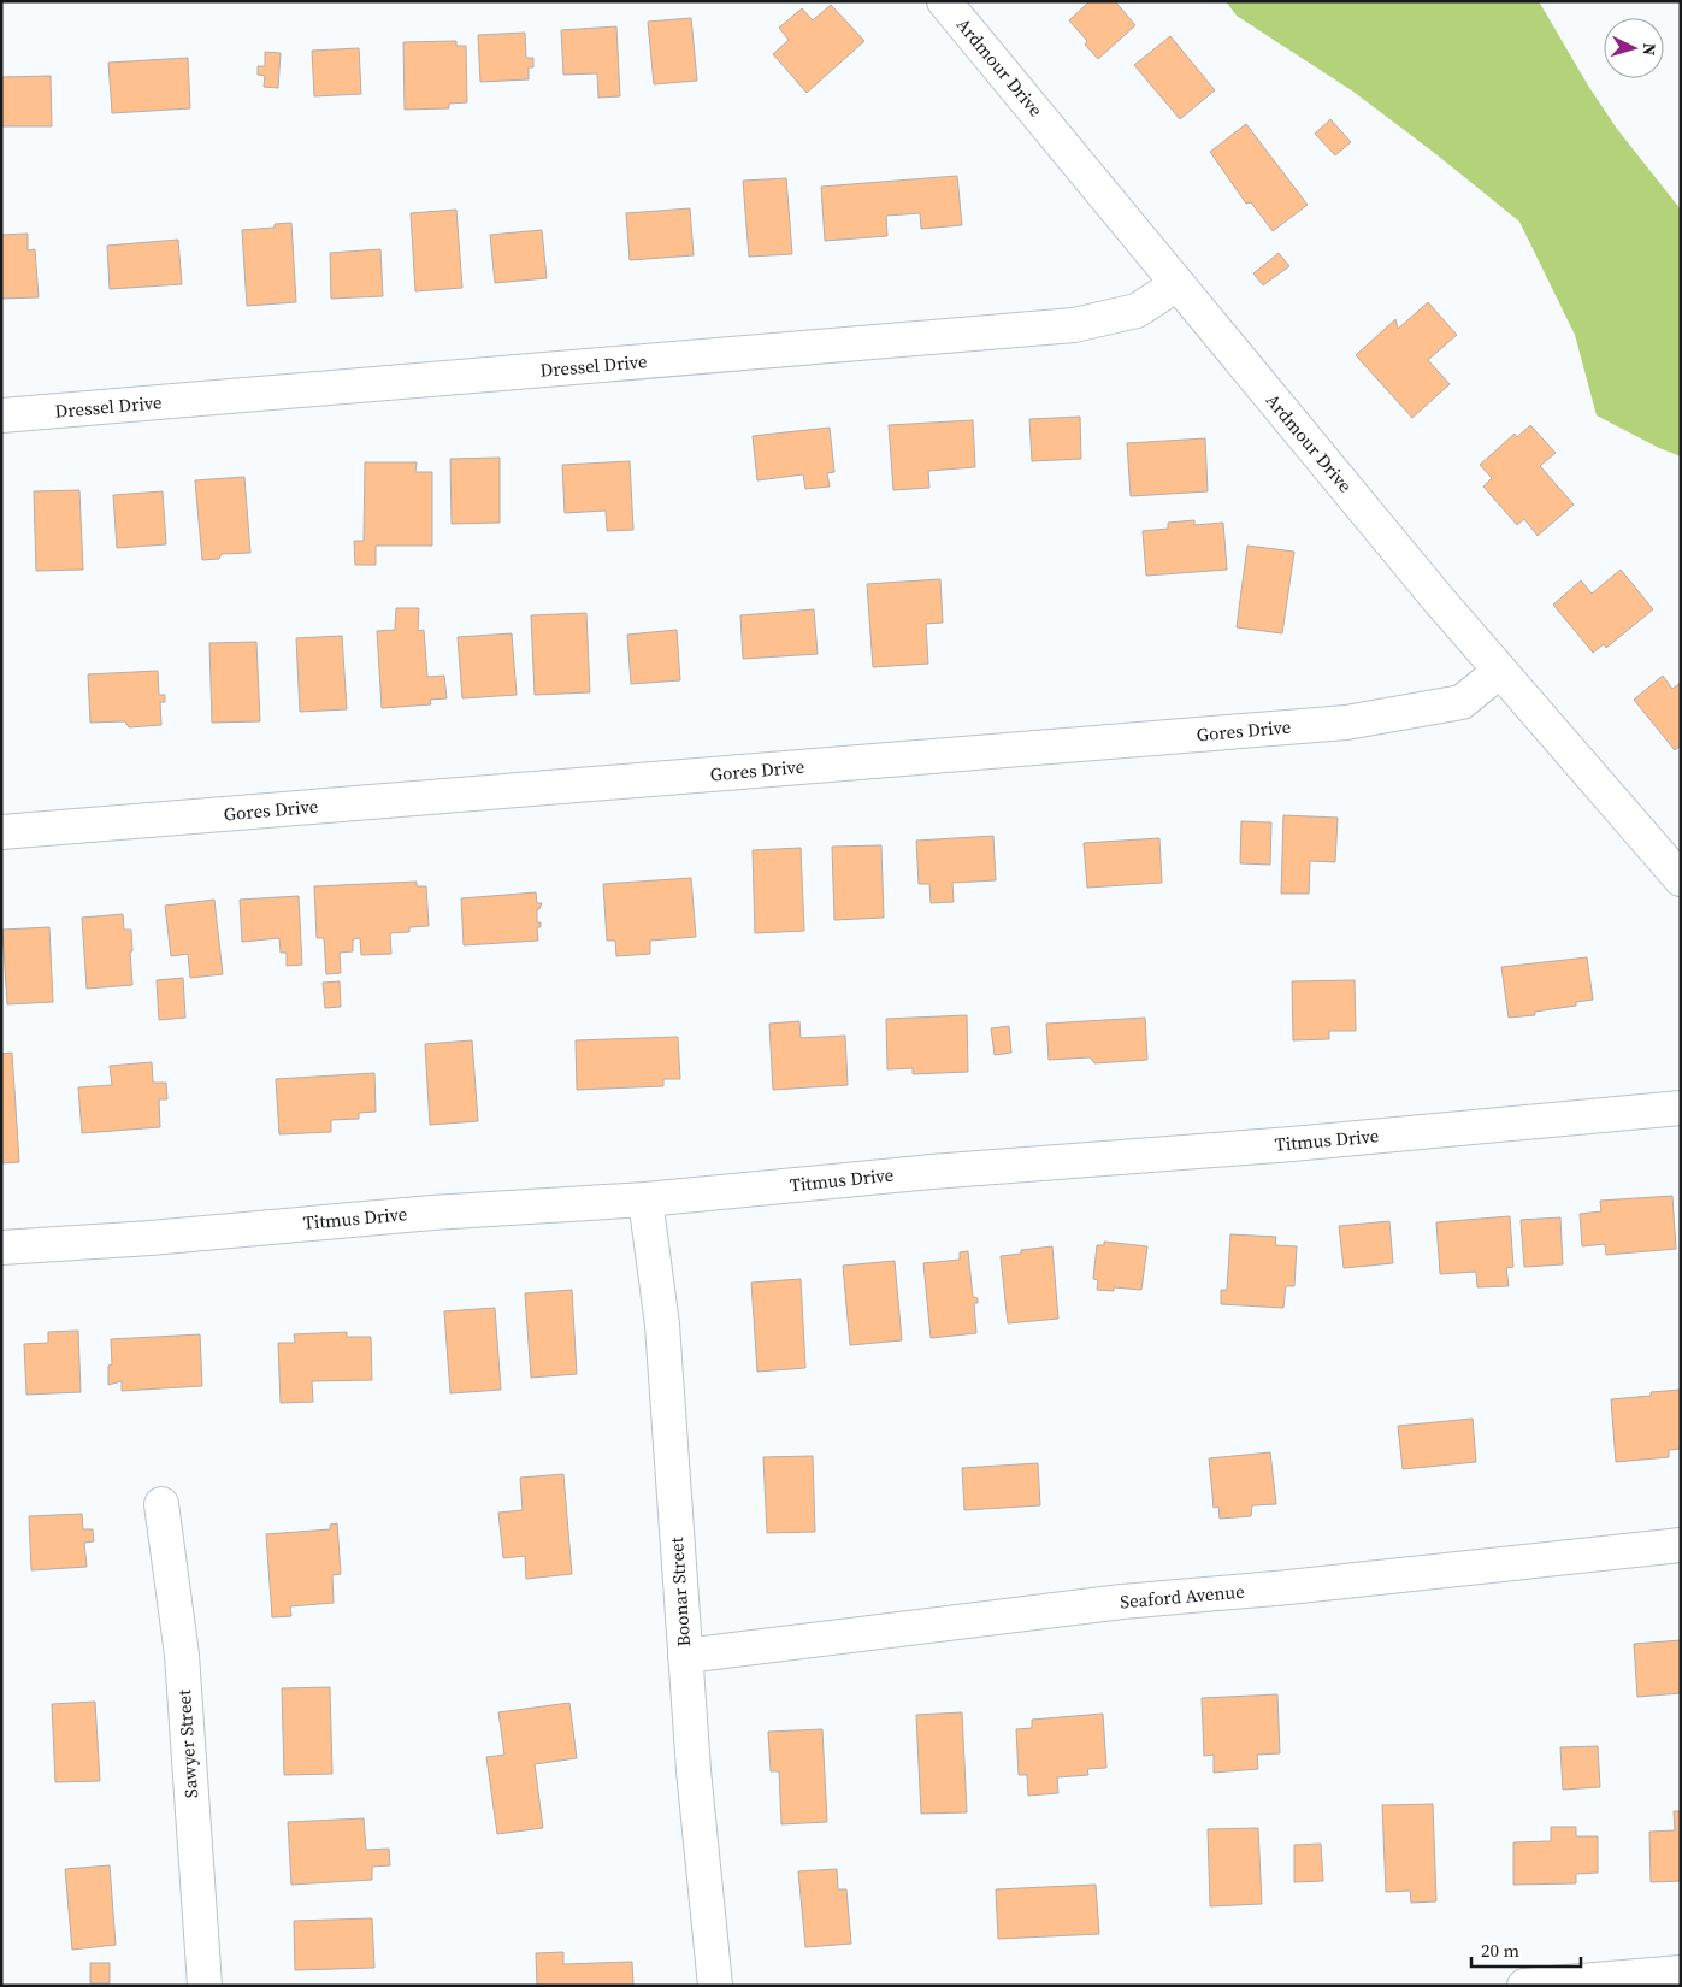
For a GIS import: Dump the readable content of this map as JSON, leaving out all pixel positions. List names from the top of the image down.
{
  "streets": {
    "street": [
      "Ardmour Drive",
      "Dressel Drive",
      "Gores Drive",
      "Titmus Drive",
      "Boonar Street",
      "Seaford Avenue",
      "Sawyer Street"
    ]
  },
  "crossings": [
    ["Ardmour Drive", "Dressel Drive"],
    ["Ardmour Drive", "Gores Drive"],
    ["Titmus Drive", "Boonar Street"],
    ["Boonar Street", "Seaford Avenue"]
  ],
  "scale_bar": "20 m",
  "north": "right"
}
